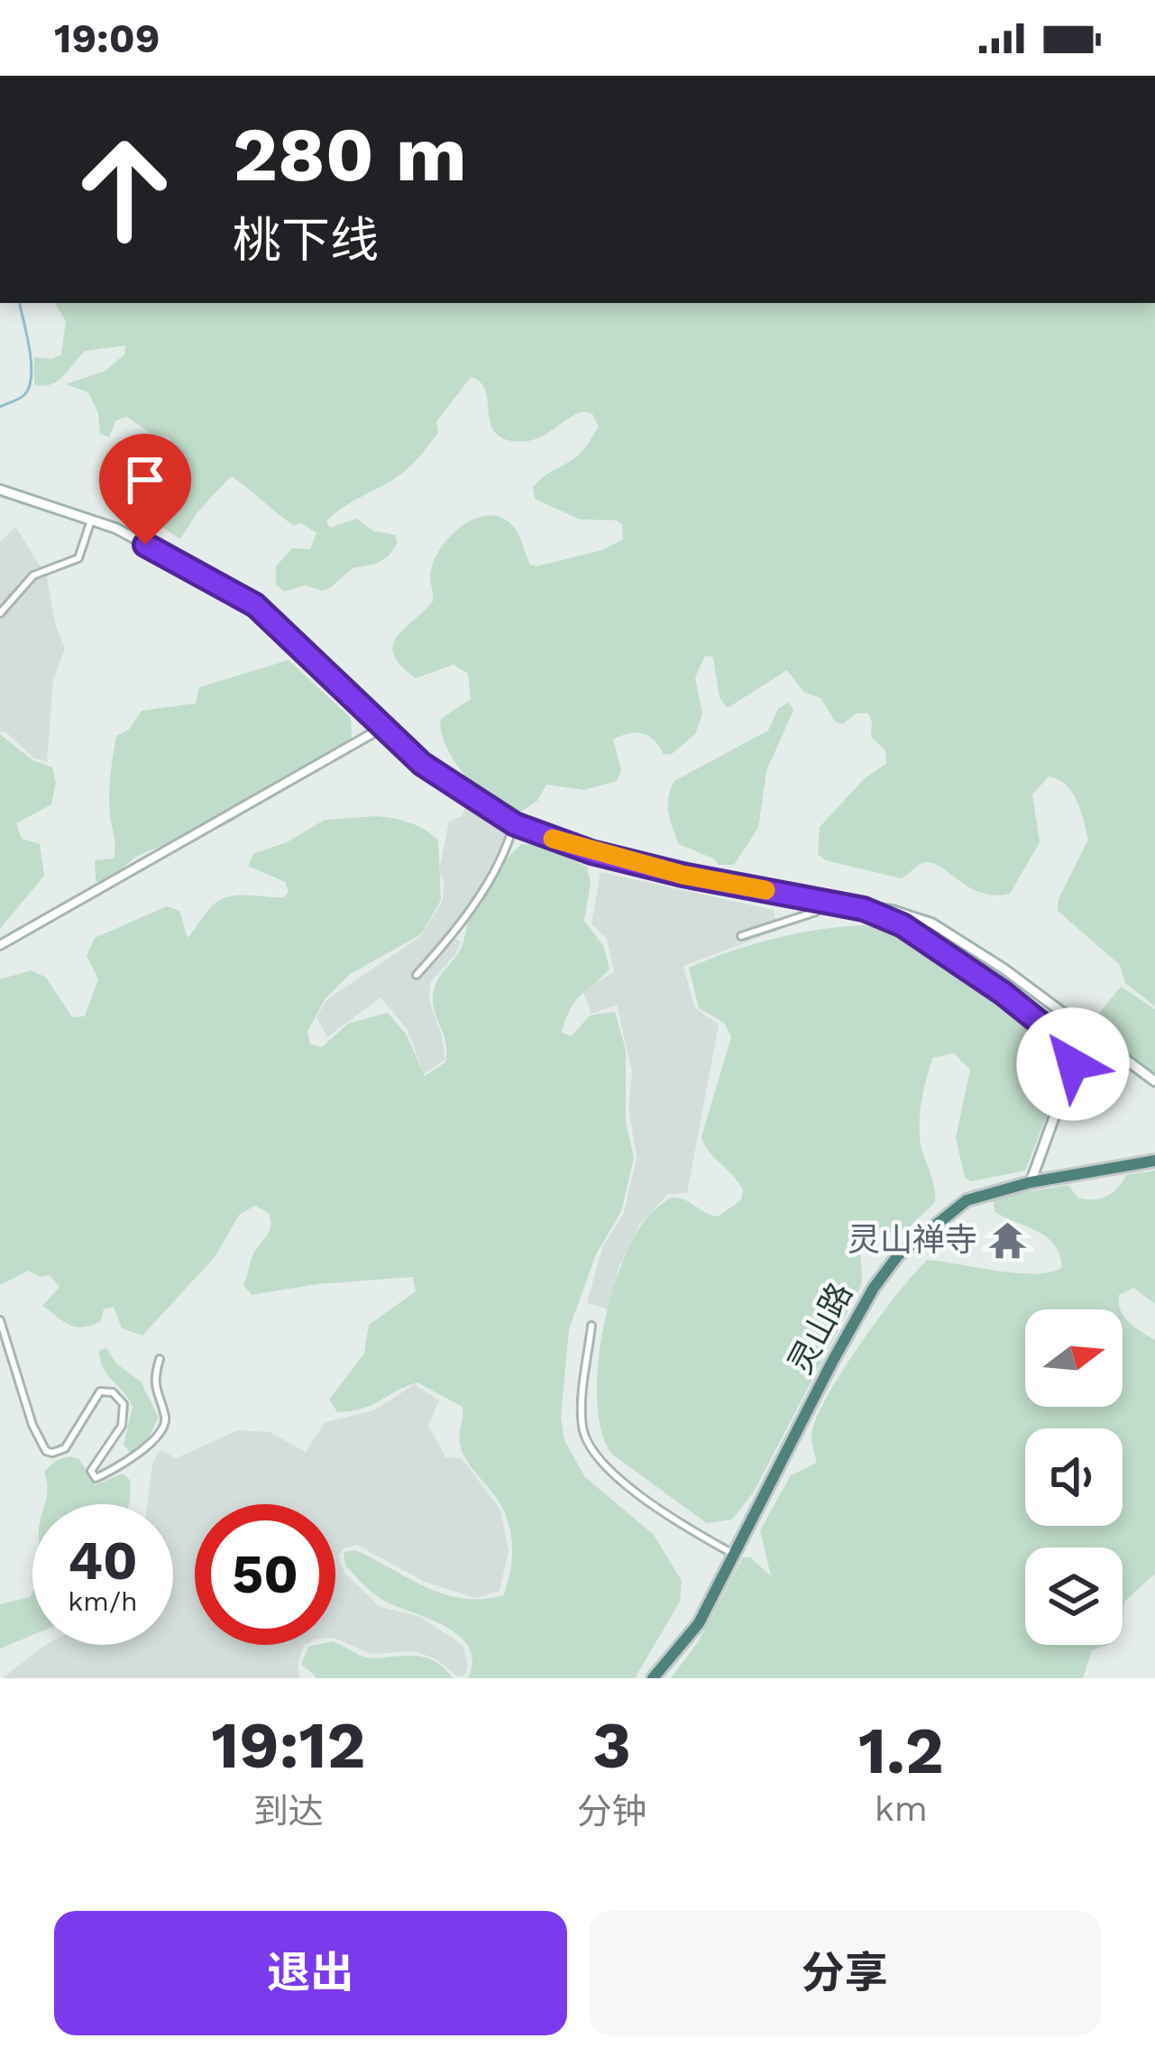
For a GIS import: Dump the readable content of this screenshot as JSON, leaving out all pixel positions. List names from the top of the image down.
{
  "streets": {
    "highway": ["灵山路"]
  },
  "places": {
    "temple": ["灵山禅寺"]
  },
  "north": "right",
  "page": {
    "status": "19:09",
    "turn": ["280 m", "桃下线"],
    "speed": "40 km/h",
    "limit": "50",
    "eta": [
      "19:12",
      "到达",
      "3",
      "分钟",
      "1.2",
      "km"
    ],
    "buttons": ["退出", "分享"]
  }
}
